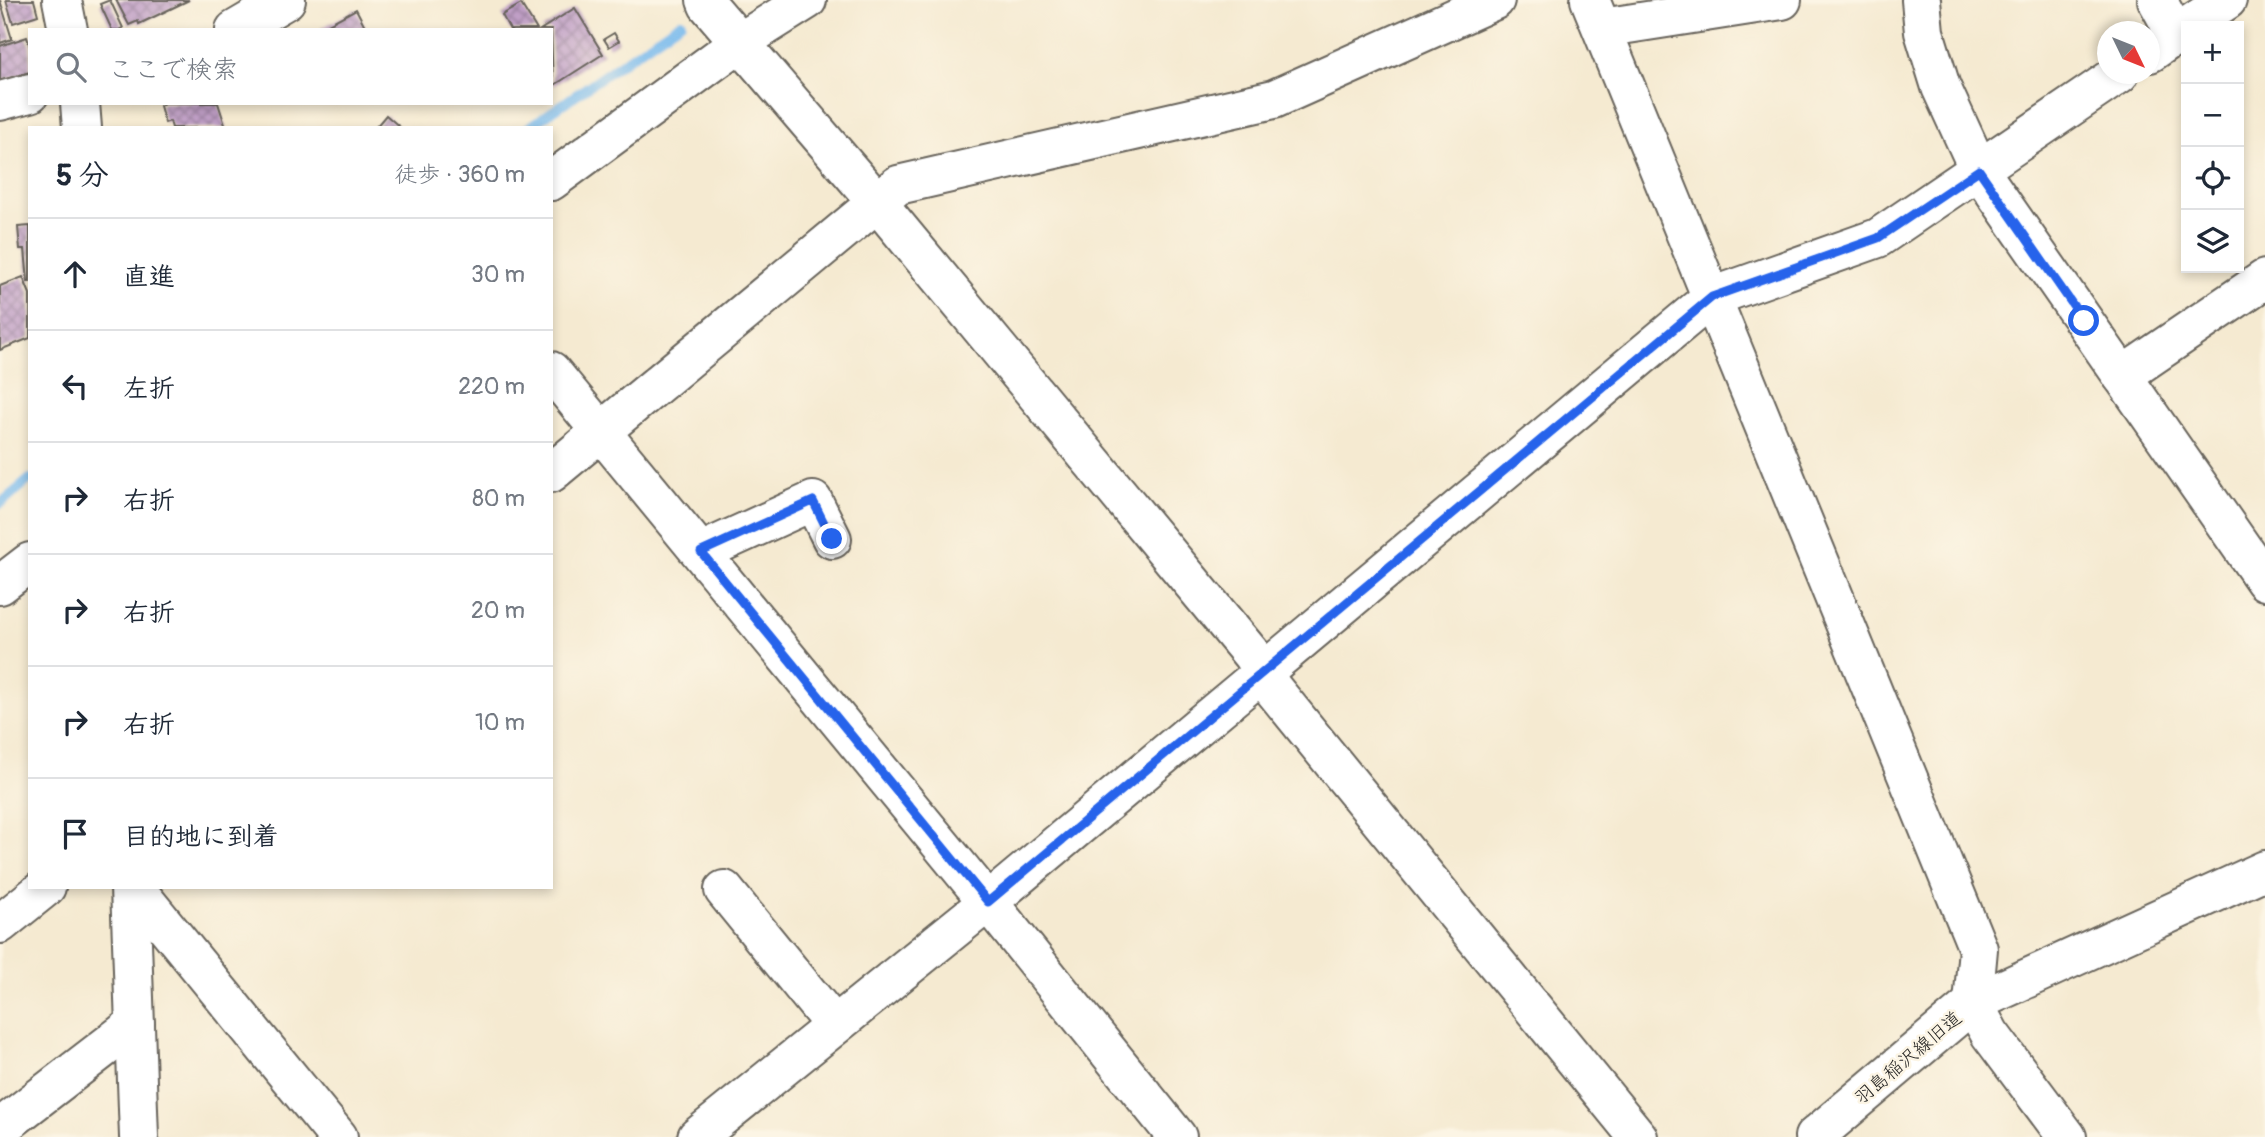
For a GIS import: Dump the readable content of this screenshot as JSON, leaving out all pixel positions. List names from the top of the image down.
{
  "streets": {
    "street": ["羽島稲沢線旧道"]
  },
  "north": "bottom right",
  "page": {
    "map_buttons": ["+", "−"],
    "search": "ここで検索",
    "heading": ["5 分", "徒歩 · 360 m"],
    "list": [
      ["直進", "30 m"],
      ["左折", "220 m"],
      ["右折", "80 m"],
      ["右折", "20 m"],
      ["右折", "10 m"],
      "目的地に到着"
    ]
  }
}
